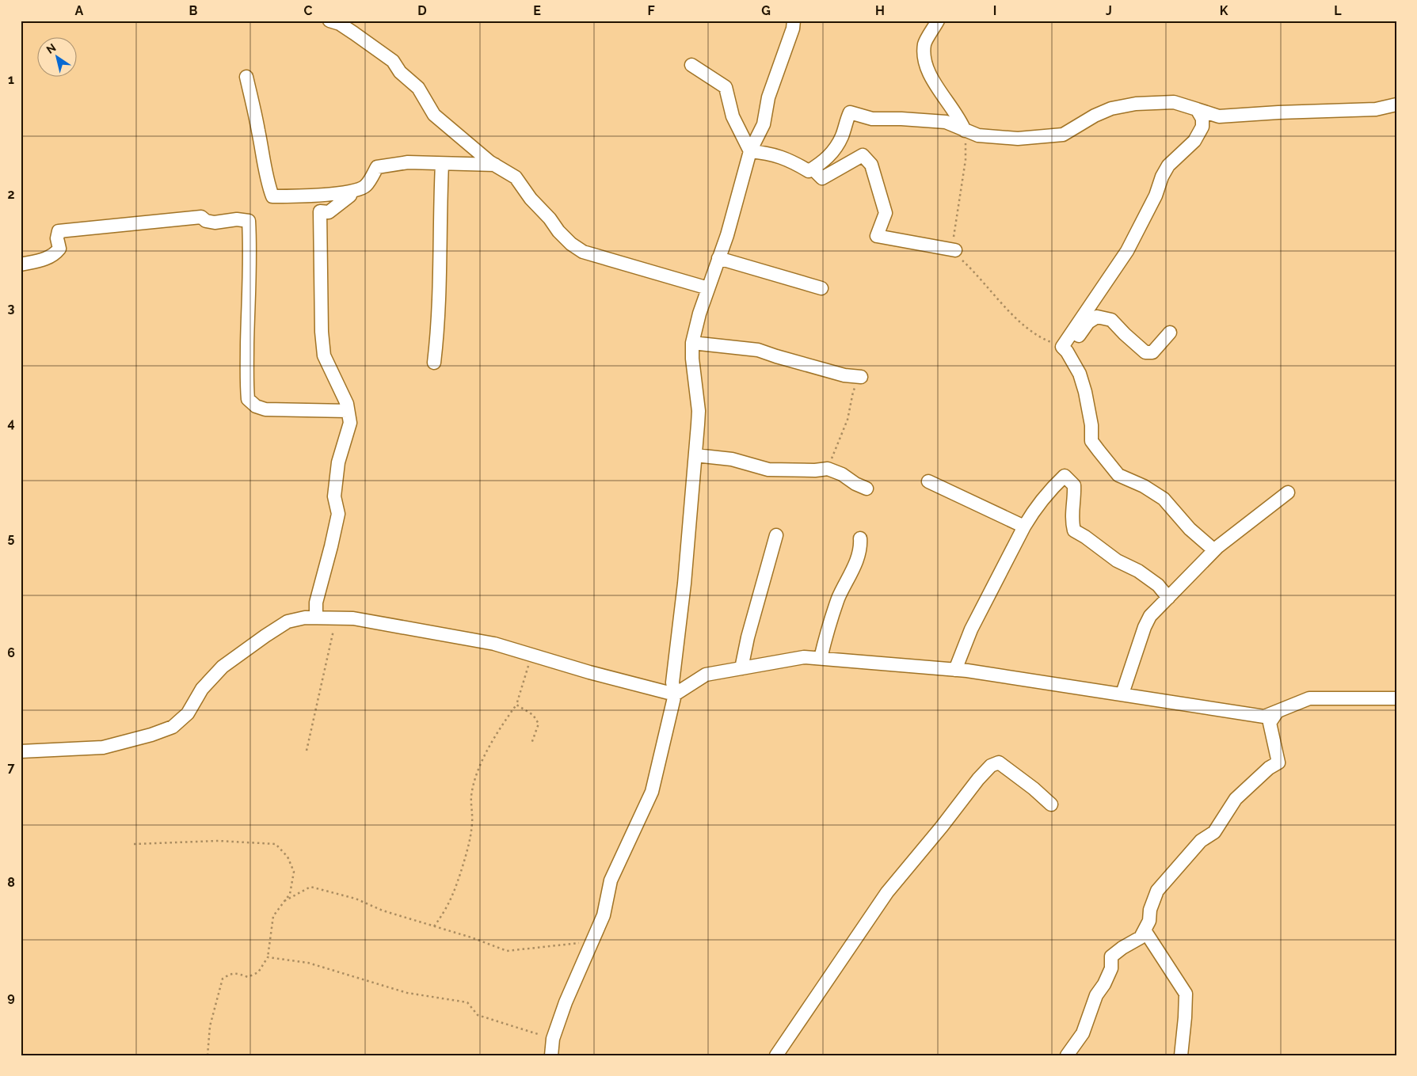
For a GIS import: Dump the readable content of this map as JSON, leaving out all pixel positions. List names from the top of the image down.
{
  "north": "top left",
  "grid": {
    "columns": [
      "A",
      "B",
      "C",
      "D",
      "E",
      "F",
      "G",
      "H",
      "I",
      "J",
      "K",
      "L"
    ],
    "rows": [
      "1",
      "2",
      "3",
      "4",
      "5",
      "6",
      "7",
      "8",
      "9"
    ]
  }
}
